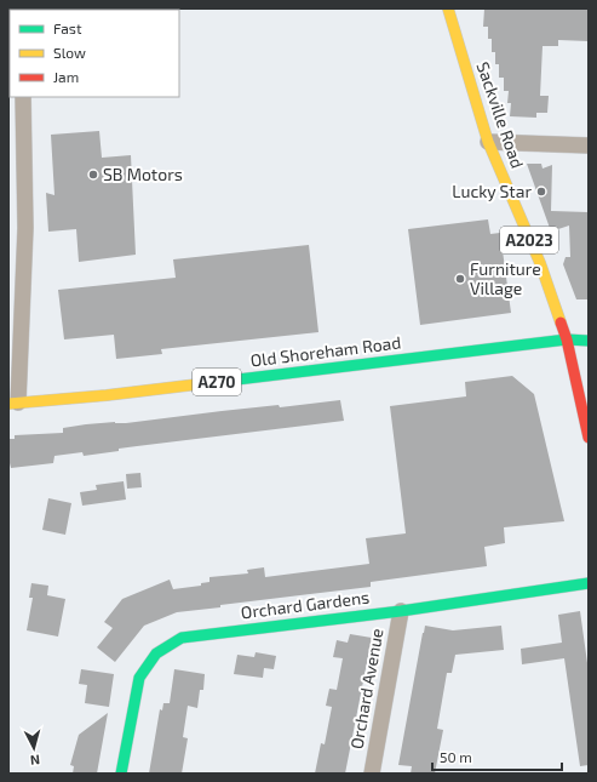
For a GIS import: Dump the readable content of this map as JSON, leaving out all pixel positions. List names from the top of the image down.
{
  "streets": {
    "main road": [
      "Sackville Road",
      "A2023",
      "Old Shoreham Road",
      "A270",
      "Orchard Gardens"
    ],
    "street": ["Orchard Avenue"]
  },
  "crossings": [
    ["Sackville Road", "A2023"],
    ["Sackville Road", "Old Shoreham Road"],
    ["A2023", "Old Shoreham Road"],
    ["Orchard Gardens", "Orchard Avenue"]
  ],
  "places": ["SB Motors", "Lucky Star", "Furniture Village"],
  "legend": ["Fast", "Slow", "Jam"],
  "scale_bar": "50 m",
  "north": "bottom"
}
